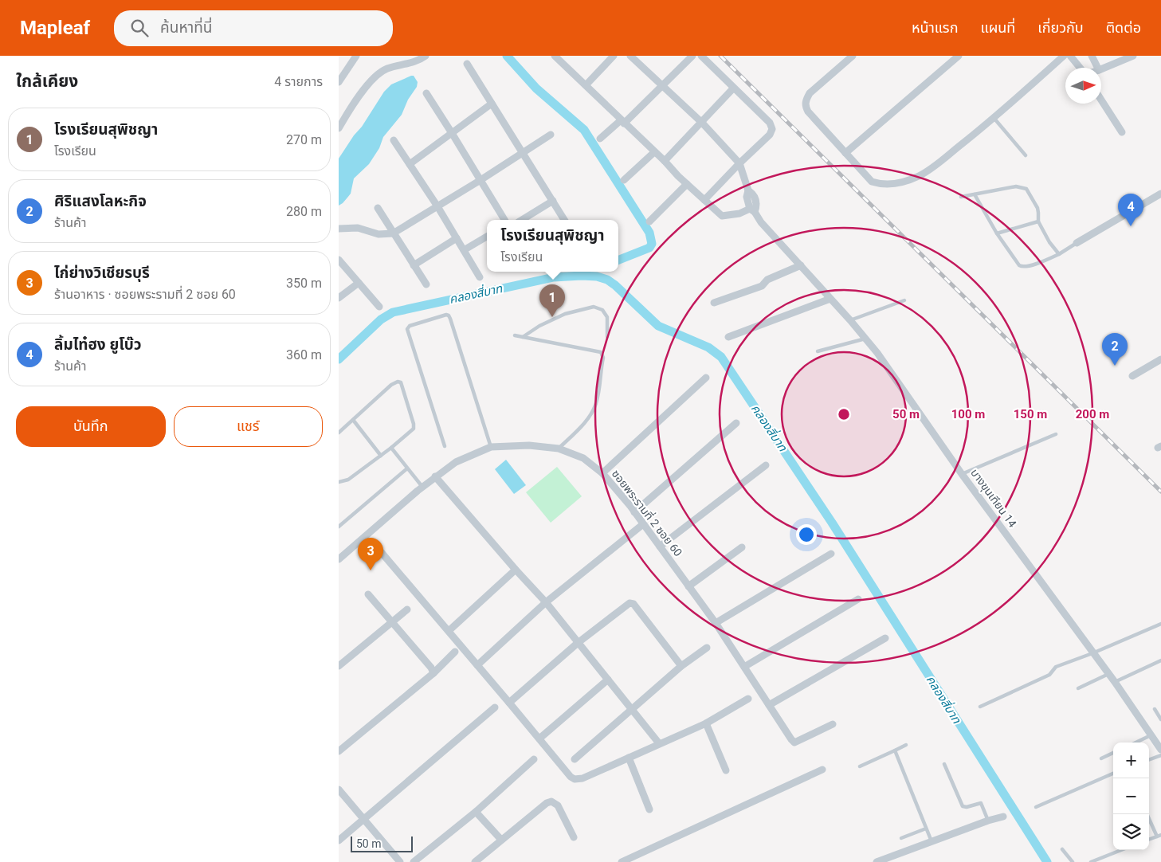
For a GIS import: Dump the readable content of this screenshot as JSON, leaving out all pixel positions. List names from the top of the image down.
{
  "streets": {
    "street": ["บางขุนเทียน 14", "ซอยพระรามที่ 2 ซอย 60"]
  },
  "water": ["คลองสี่บาท"],
  "scale_bar": "50 m",
  "north": "right",
  "page": {
    "header": "Mapleaf",
    "search": "ค้นหาที่นี่",
    "nav": [
      "หน้าแรก",
      "แผนที่",
      "เกี่ยวกับ",
      "ติดต่อ"
    ],
    "heading": ["ใกล้เคียง", "4 รายการ"],
    "list": [
      {
        "mark": "1",
        "name": "โรงเรียนสุพิชญา",
        "note": "โรงเรียน",
        "value": "270 m"
      },
      {
        "mark": "2",
        "name": "ศิริแสงโลหะกิจ",
        "note": "ร้านค้า",
        "value": "280 m"
      },
      {
        "mark": "3",
        "name": "ไก่ย่างวิเชียรบุรี",
        "note": "ร้านอาหาร · ซอยพระรามที่ 2 ซอย 60",
        "value": "350 m"
      },
      {
        "mark": "4",
        "name": "ลิ้มไท๋ฮง ยูโบ๊ว",
        "note": "ร้านค้า",
        "value": "360 m"
      }
    ],
    "pins": [
      "4",
      "1",
      "2",
      "3"
    ],
    "popup": ["โรงเรียนสุพิชญา", "โรงเรียน"],
    "buttons": ["บันทึก", "แชร์"],
    "map_buttons": ["+", "−"],
    "scale": "50 m"
  },
  "rings": [
    "50 m",
    "100 m",
    "150 m",
    "200 m"
  ]
}
